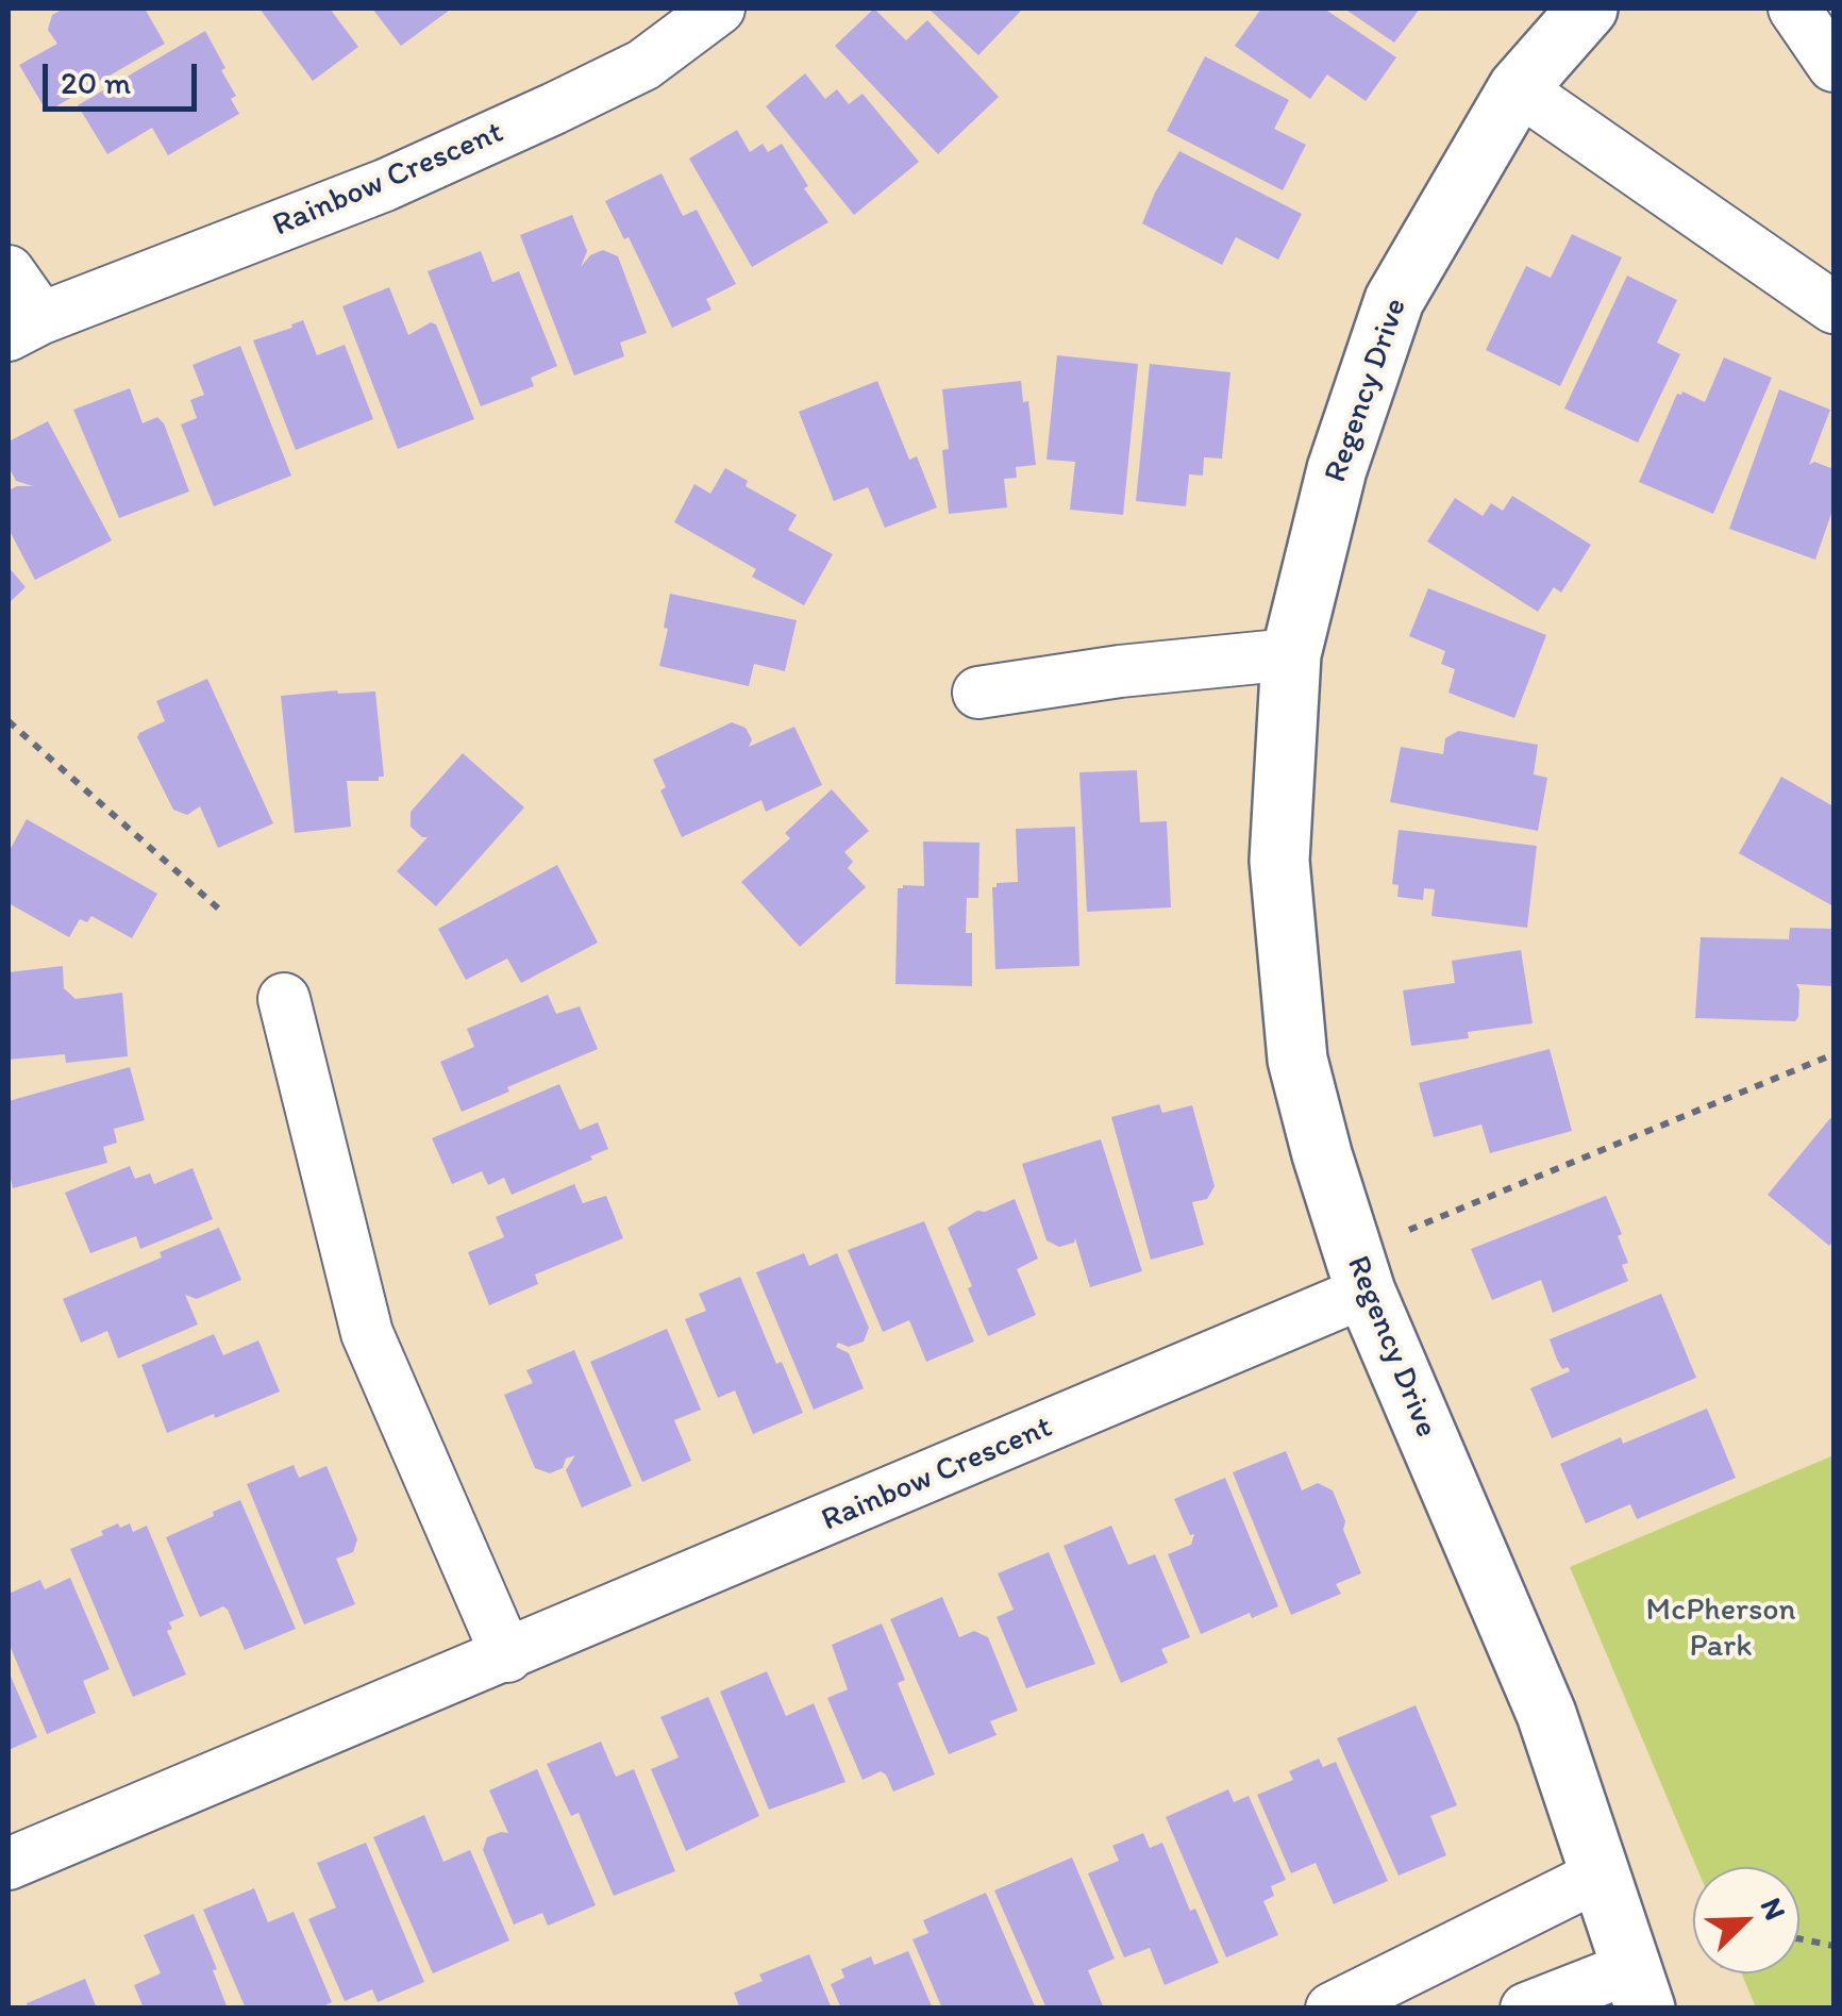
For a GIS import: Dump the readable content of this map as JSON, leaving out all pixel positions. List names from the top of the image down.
{
  "streets": {
    "street": ["Rainbow Crescent", "Regency Drive"]
  },
  "crossings": [
    ["Rainbow Crescent", "Regency Drive"]
  ],
  "parks": ["McPherson Park"],
  "scale_bar": "20 m",
  "north": "top right"
}
